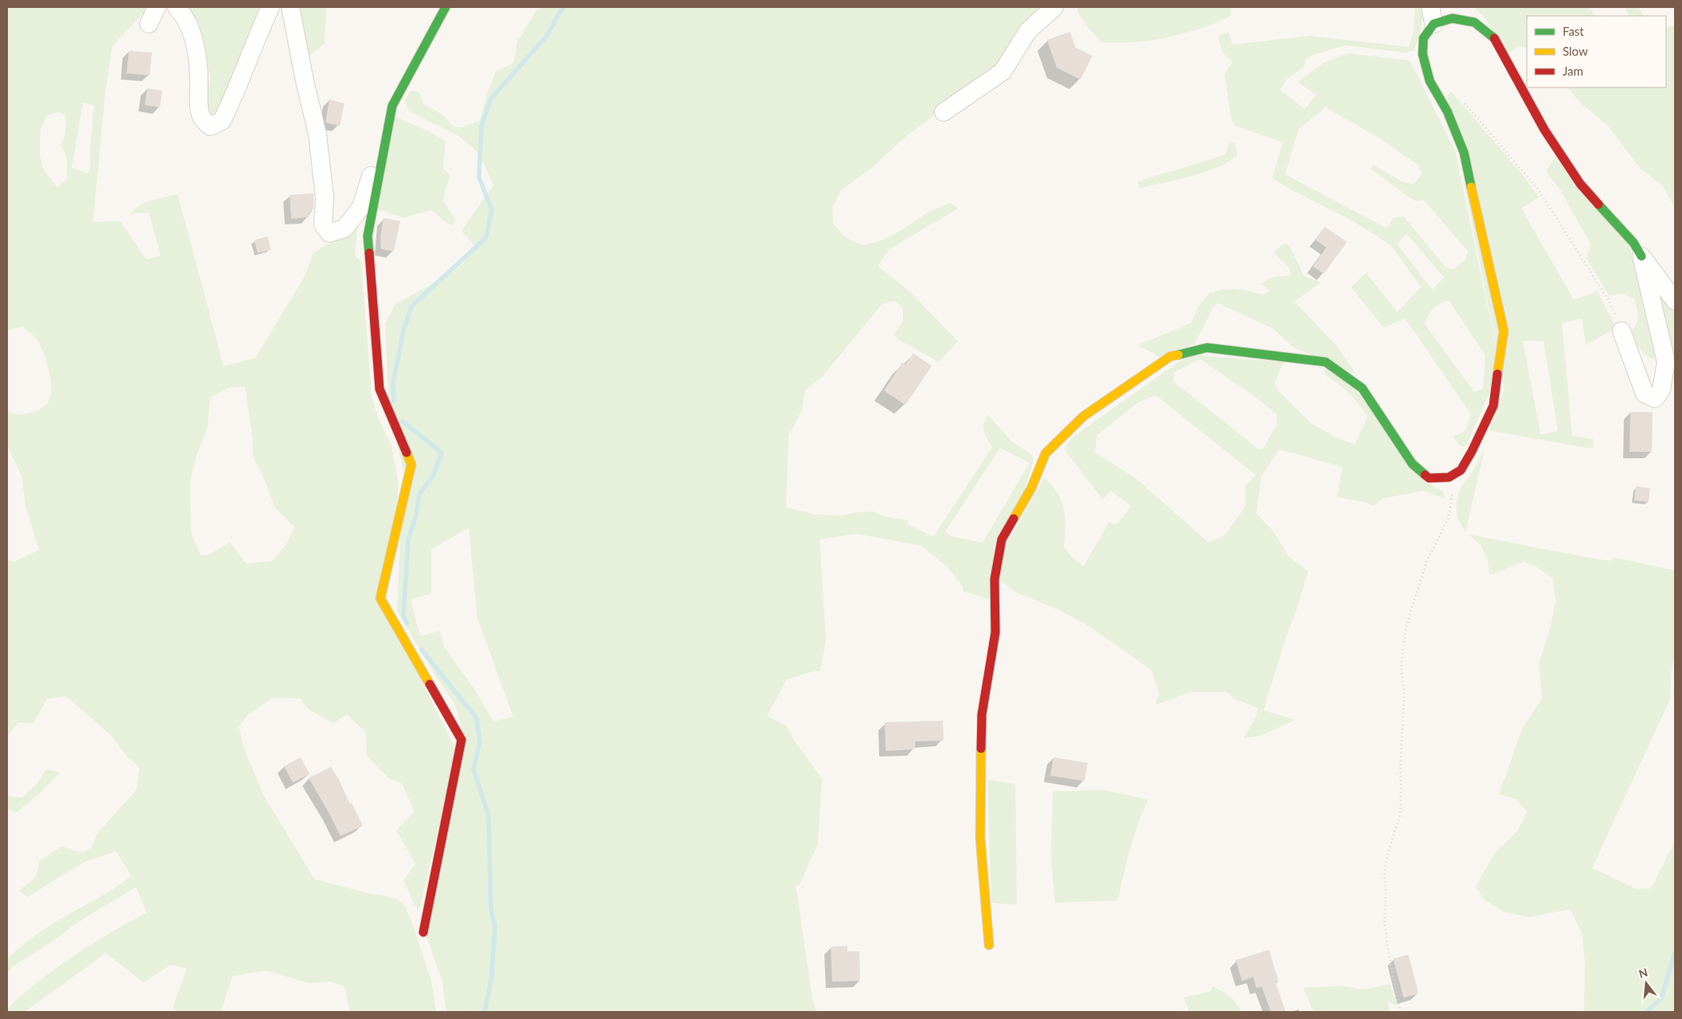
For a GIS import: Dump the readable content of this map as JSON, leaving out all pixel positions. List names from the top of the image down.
{
  "legend": ["Fast", "Slow", "Jam"],
  "north": "top"
}
